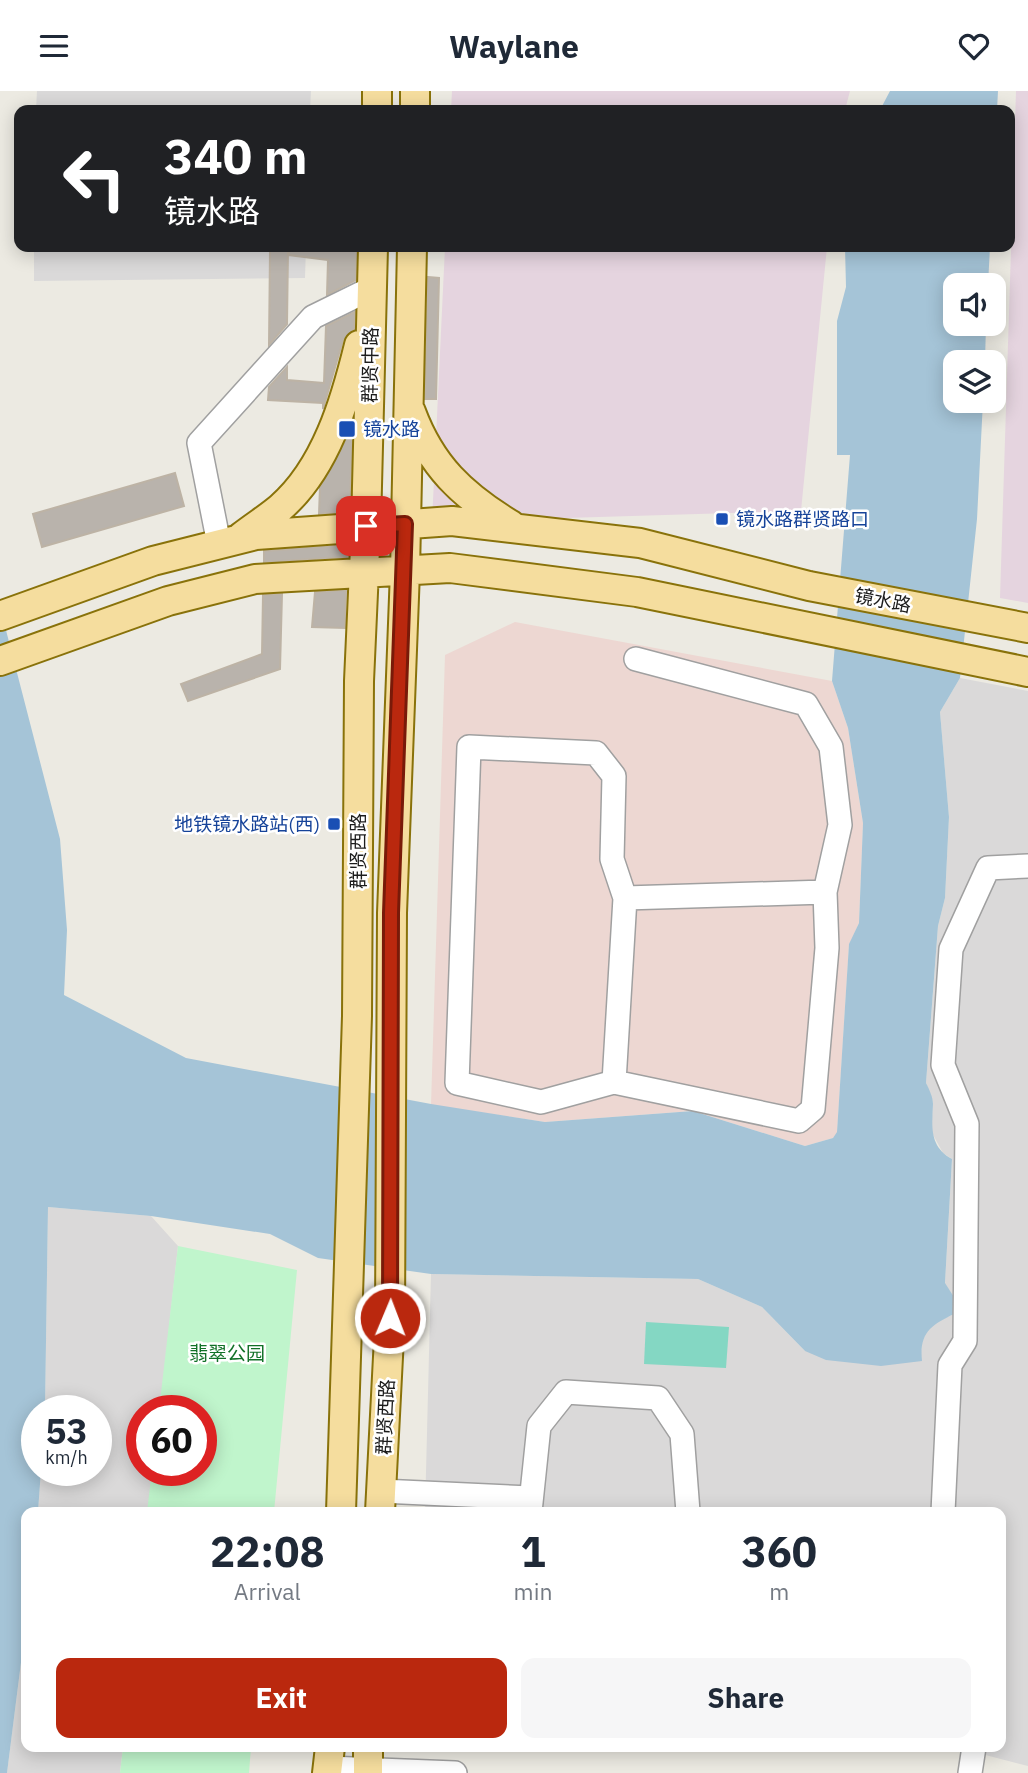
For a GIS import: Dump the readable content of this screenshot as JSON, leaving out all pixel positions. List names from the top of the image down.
{
  "streets": {
    "main road": ["群贤中路", "镜水路", "群贤西路"]
  },
  "crossings": [
    ["群贤中路", "镜水路"],
    ["群贤中路", "群贤西路"],
    ["镜水路", "群贤西路"]
  ],
  "parks": ["翡翠公园"],
  "places": {
    "transit": ["镜水路", "镜水路群贤路口", "地铁镜水路站(西)"]
  },
  "page": {
    "header": "Waylane",
    "turn": ["340 m", "镜水路"],
    "speed": "53 km/h",
    "limit": "60",
    "eta": [
      "22:08",
      "Arrival",
      "1",
      "min",
      "360",
      "m"
    ],
    "buttons": ["Exit", "Share"]
  }
}
